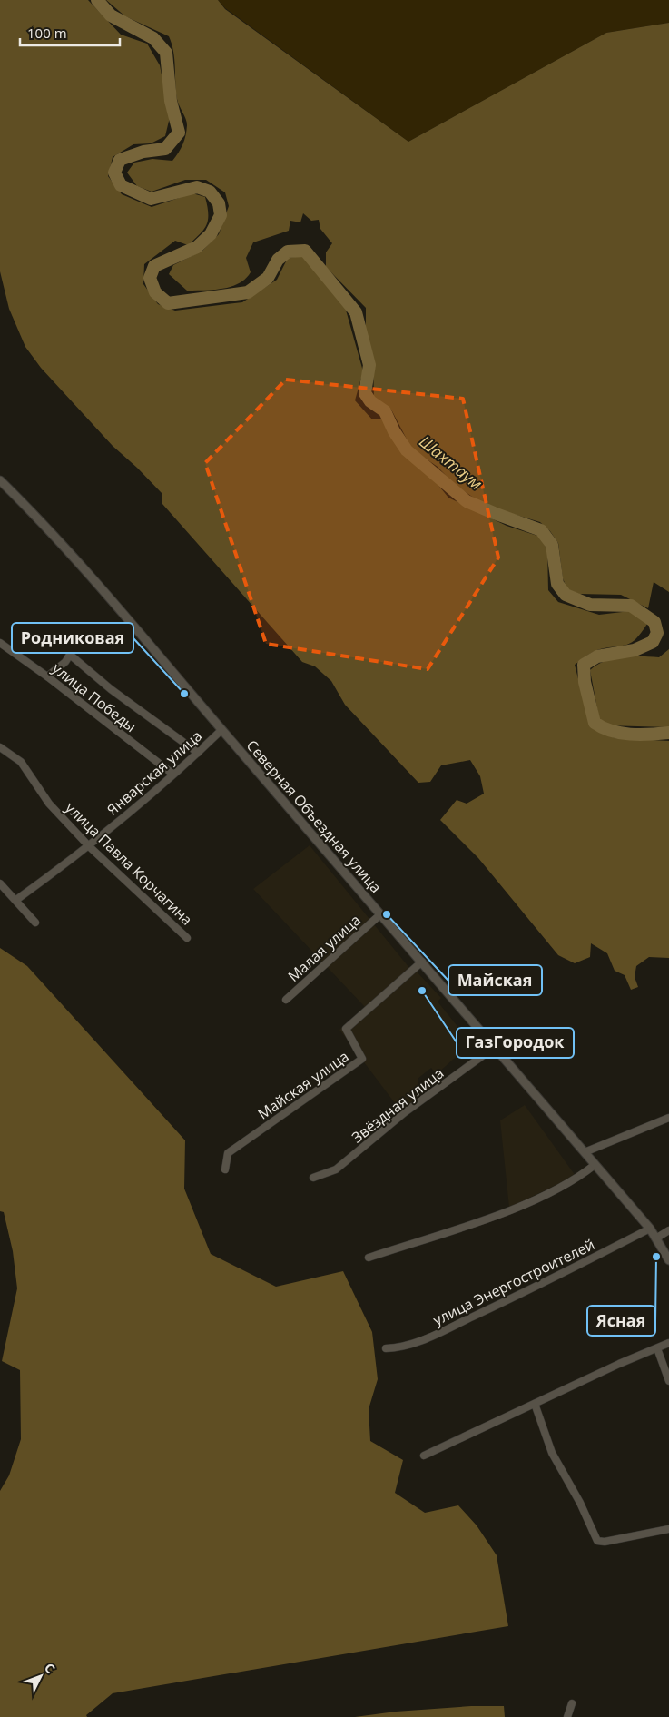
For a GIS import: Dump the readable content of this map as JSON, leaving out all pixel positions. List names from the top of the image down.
{
  "streets": {
    "street": [
      "улица Победы",
      "Январская улица",
      "Северная Объездная улица",
      "улица Павла Корчагина",
      "Малая улица",
      "Майская улица",
      "Звёздная улица",
      "улица Энергостроителей"
    ]
  },
  "crossings": [
    ["улица Победы", "Январская улица"],
    ["Январская улица", "Северная Объездная улица"],
    ["Январская улица", "улица Павла Корчагина"],
    ["Северная Объездная улица", "Малая улица"],
    ["Северная Объездная улица", "Майская улица"],
    ["Северная Объездная улица", "Звёздная улица"],
    ["Северная Объездная улица", "улица Энергостроителей"]
  ],
  "water": ["Шахтаум"],
  "places": [
    "Родниковая",
    "Майская",
    "ГазГородок",
    "Ясная"
  ],
  "scale_bar": "100 m",
  "north": "top right"
}
